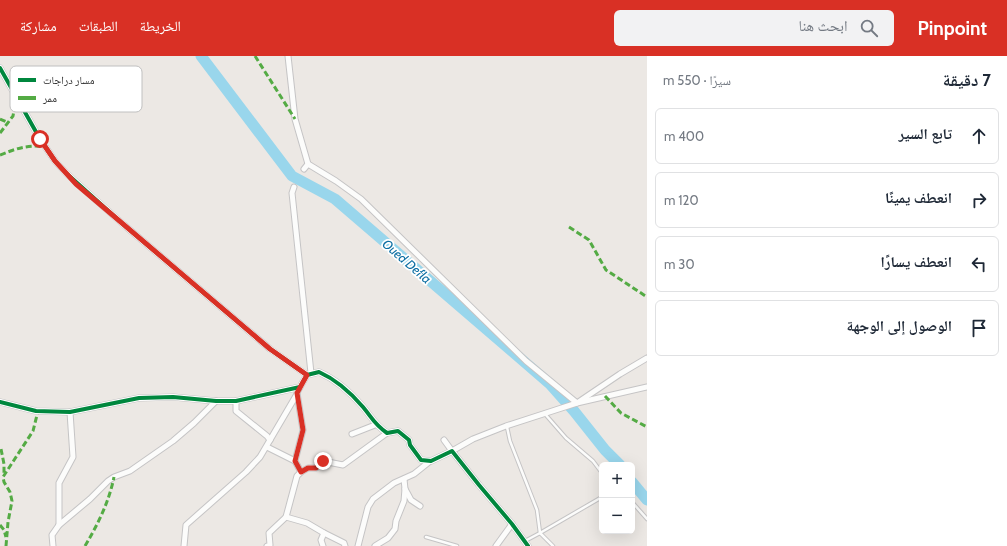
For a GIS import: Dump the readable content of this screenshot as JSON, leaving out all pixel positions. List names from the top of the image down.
{
  "water": ["Oued Defla"],
  "legend": ["مسار دراجات", "ممر"],
  "page": {
    "header": "Pinpoint",
    "search": "ابحث هنا",
    "nav": ["الخريطة", "الطبقات", "مشاركة"],
    "heading": ["7 دقيقة", "سيرًا · 550 m"],
    "list": [
      ["تابع السير", "400 m"],
      ["انعطف يمينًا", "120 m"],
      ["انعطف يسارًا", "30 m"],
      "الوصول إلى الوجهة"
    ],
    "map_buttons": ["+", "−"]
  }
}
